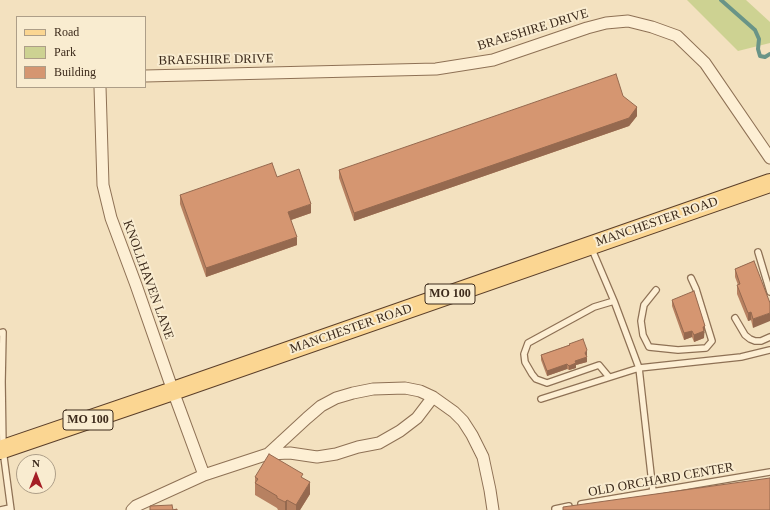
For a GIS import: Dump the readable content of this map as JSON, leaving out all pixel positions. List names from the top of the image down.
{
  "streets": {
    "main road": ["MANCHESTER ROAD", "MO 100"],
    "street": ["BRAESHIRE DRIVE", "KNOLLHAVEN LANE"],
    "lane": ["OLD ORCHARD CENTER"]
  },
  "crossings": [
    ["MANCHESTER ROAD", "KNOLLHAVEN LANE"]
  ],
  "legend": ["Road", "Park", "Building"],
  "north": "top"
}
